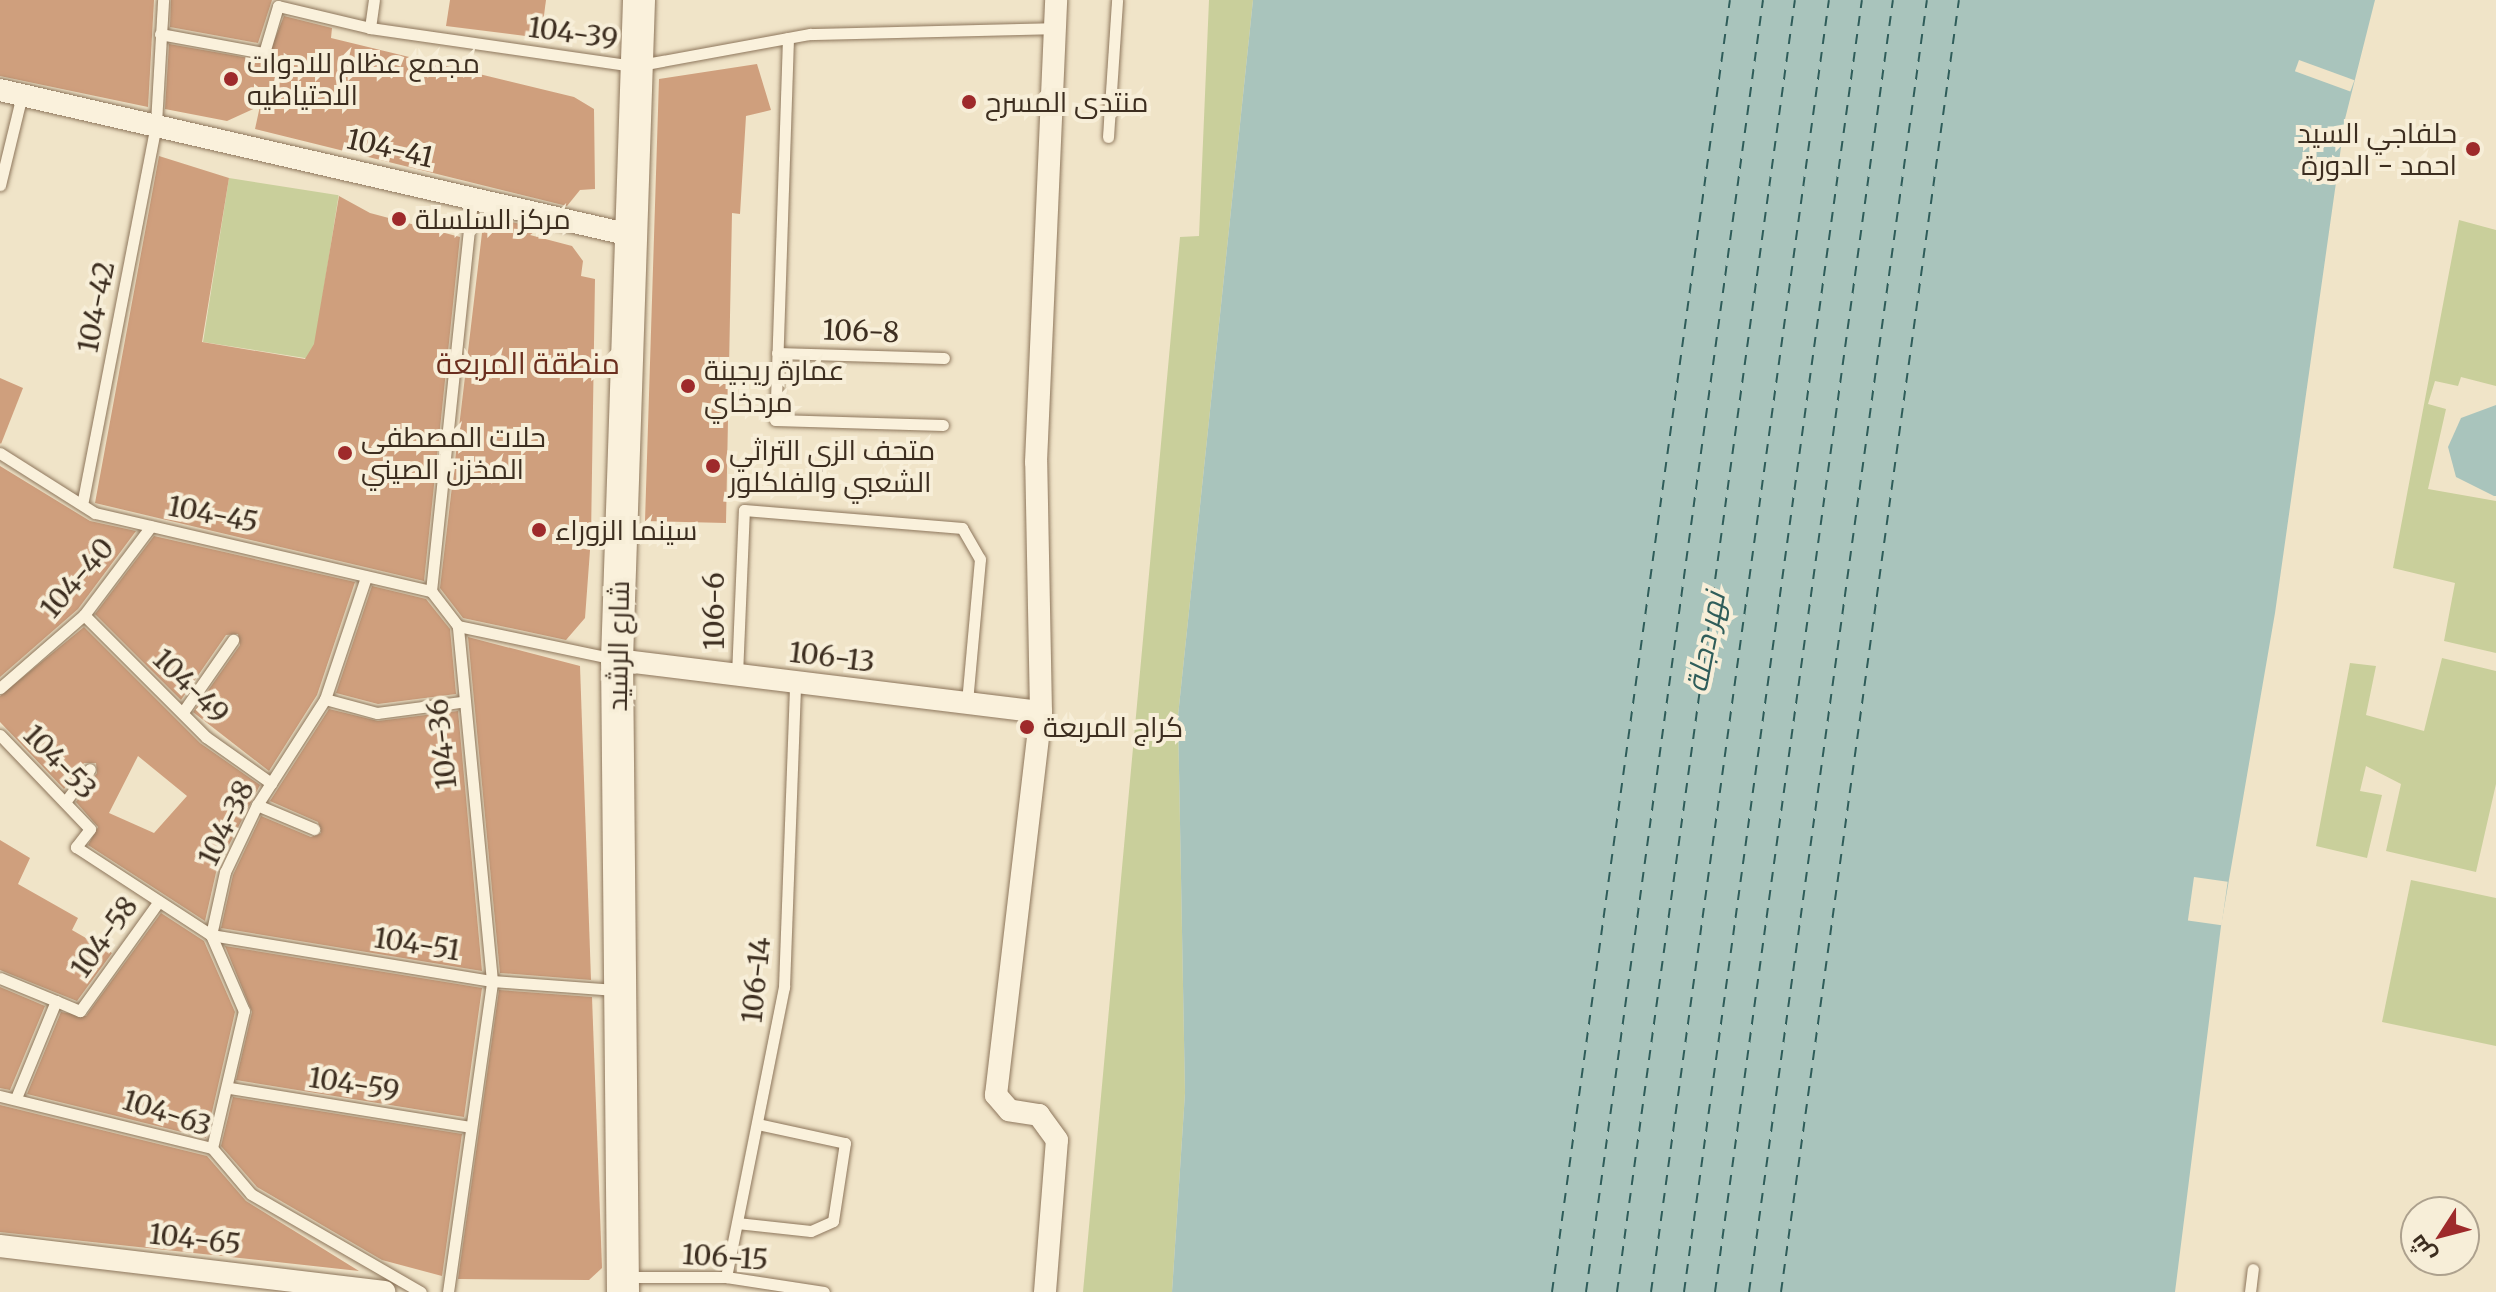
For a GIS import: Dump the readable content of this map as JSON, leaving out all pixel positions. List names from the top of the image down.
{
  "streets": {
    "main road": ["شارع الرشيد"],
    "street": ["104-41", "106-13", "104-65"],
    "lane": [
      "104-39",
      "104-42",
      "106-8",
      "104-45",
      "104-40",
      "106-6",
      "104-49",
      "104-36",
      "104-53",
      "104-38",
      "104-58",
      "104-51",
      "106-14",
      "104-59",
      "104-63",
      "106-15"
    ]
  },
  "crossings": [
    ["104-39", "104-42"],
    ["104-39", "شارع الرشيد"],
    ["104-41", "104-42"],
    ["104-41", "شارع الرشيد"],
    ["104-42", "104-45"],
    ["104-45", "104-40"],
    ["104-45", "104-38"],
    ["104-40", "104-49"],
    ["106-6", "106-13"],
    ["شارع الرشيد", "106-13"],
    ["شارع الرشيد", "104-51"],
    ["شارع الرشيد", "106-15"],
    ["106-13", "106-14"],
    ["104-49", "104-38"],
    ["104-36", "104-51"],
    ["104-36", "104-59"],
    ["104-53", "104-38"],
    ["104-53", "104-58"],
    ["104-53", "104-51"],
    ["104-38", "104-51"],
    ["104-58", "104-63"],
    ["106-14", "106-15"]
  ],
  "districts": ["منطقة المربعة"],
  "water": ["نهر دجلة"],
  "places": [
    "مجمع عظام للادوات الاحتياطيه",
    "منتدى المسرح",
    "حلفاجي السيد احمد - الدورة",
    "مركز السلسلة",
    "عمارة ريجينة مردخاي",
    "حلات المصطفى المخزن الصيني",
    "متحف الزي التراثي الشعبي والفلكلور",
    "سينما الزوراء",
    "كراج المربعة"
  ],
  "north": "bottom left"
}
